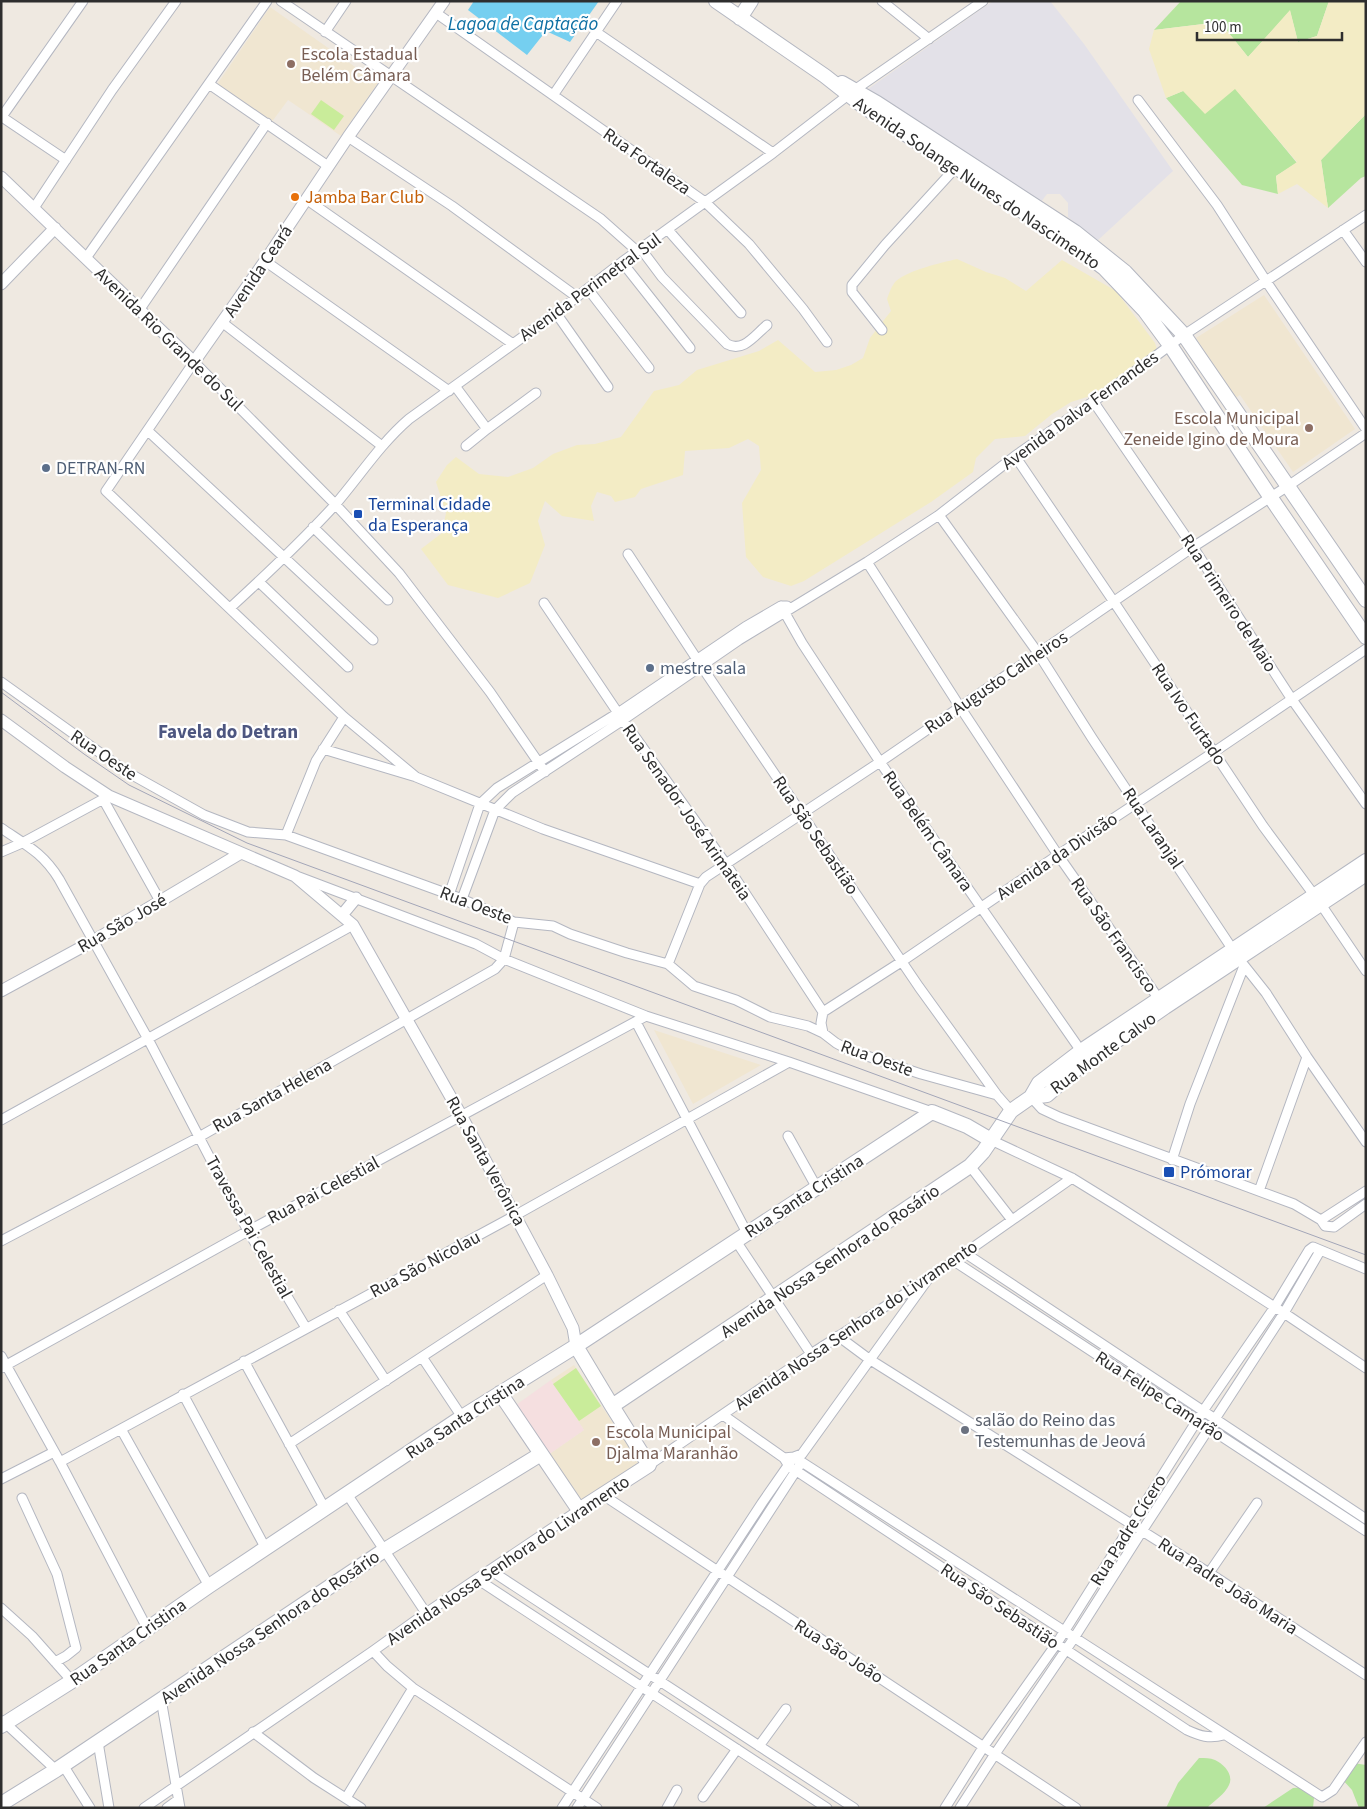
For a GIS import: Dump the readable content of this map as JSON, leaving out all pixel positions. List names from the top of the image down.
{
  "streets": {
    "main road": [
      "Avenida Solange Nunes do Nascimento",
      "Rua Oeste",
      "Rua Monte Calvo",
      "Rua Santa Verônica",
      "Rua Santa Cristina",
      "Avenida Nossa Senhora do Rosário",
      "Avenida Nossa Senhora do Livramento"
    ],
    "street": [
      "Rua Fortaleza",
      "Avenida Ceará",
      "Avenida Perimetral Sul",
      "Avenida Rio Grande do Sul",
      "Avenida Dalva Fernandes",
      "Rua Primeiro de Maio",
      "Rua Augusto Calheiros",
      "Rua Ivo Furtado",
      "Rua Senador José Arimateia",
      "Rua Laranjal",
      "Rua Belém Câmara",
      "Rua São Sebastião",
      "Avenida da Divisão",
      "Rua São José",
      "Rua São Francisco",
      "Rua Santa Helena",
      "Rua Pai Celestial",
      "Travessa Pai Celestial",
      "Rua São Nicolau",
      "Rua Felipe Camarão",
      "Rua Padre Cícero",
      "Rua Padre João Maria",
      "Rua São João"
    ]
  },
  "crossings": [
    ["Rua Fortaleza", "Avenida Ceará"],
    ["Rua Fortaleza", "Avenida Perimetral Sul"],
    ["Avenida Solange Nunes do Nascimento", "Avenida Perimetral Sul"],
    ["Avenida Solange Nunes do Nascimento", "Avenida Dalva Fernandes"],
    ["Avenida Solange Nunes do Nascimento", "Rua Augusto Calheiros"],
    ["Avenida Ceará", "Avenida Perimetral Sul"],
    ["Avenida Ceará", "Avenida Rio Grande do Sul"],
    ["Avenida Perimetral Sul", "Avenida Rio Grande do Sul"],
    ["Avenida Rio Grande do Sul", "Avenida Dalva Fernandes"],
    ["Avenida Dalva Fernandes", "Rua Primeiro de Maio"],
    ["Avenida Dalva Fernandes", "Rua Ivo Furtado"],
    ["Avenida Dalva Fernandes", "Rua Oeste"],
    ["Avenida Dalva Fernandes", "Rua Senador José Arimateia"],
    ["Avenida Dalva Fernandes", "Rua Laranjal"],
    ["Avenida Dalva Fernandes", "Rua Belém Câmara"],
    ["Avenida Dalva Fernandes", "Rua São Sebastião"],
    ["Avenida Dalva Fernandes", "Rua São Francisco"],
    ["Rua Primeiro de Maio", "Rua Augusto Calheiros"],
    ["Rua Primeiro de Maio", "Avenida da Divisão"],
    ["Rua Augusto Calheiros", "Rua Ivo Furtado"],
    ["Rua Augusto Calheiros", "Rua Oeste"],
    ["Rua Augusto Calheiros", "Rua Senador José Arimateia"],
    ["Rua Augusto Calheiros", "Rua Laranjal"],
    ["Rua Augusto Calheiros", "Rua Belém Câmara"],
    ["Rua Augusto Calheiros", "Rua São Sebastião"],
    ["Rua Augusto Calheiros", "Rua São Francisco"],
    ["Rua Ivo Furtado", "Avenida da Divisão"],
    ["Rua Ivo Furtado", "Rua Monte Calvo"],
    ["Rua Oeste", "Rua São Sebastião"],
    ["Rua Oeste", "Rua São José"],
    ["Rua Oeste", "Rua Santa Helena"],
    ["Rua Oeste", "Rua Santa Verônica"],
    ["Rua Oeste", "Rua Pai Celestial"],
    ["Rua Oeste", "Rua Santa Cristina"],
    ["Rua Oeste", "Avenida Nossa Senhora do Rosário"],
    ["Rua Oeste", "Rua São Nicolau"],
    ["Rua Senador José Arimateia", "Avenida da Divisão"],
    ["Rua Laranjal", "Avenida da Divisão"],
    ["Rua Laranjal", "Rua Monte Calvo"],
    ["Rua Belém Câmara", "Avenida da Divisão"],
    ["Rua Belém Câmara", "Rua Monte Calvo"],
    ["Rua São Sebastião", "Avenida da Divisão"],
    ["Rua São Sebastião", "Avenida Nossa Senhora do Rosário"],
    ["Rua São Sebastião", "Avenida Nossa Senhora do Livramento"],
    ["Rua São Sebastião", "Rua Padre Cícero"],
    ["Avenida da Divisão", "Rua São Francisco"],
    ["Rua São José", "Travessa Pai Celestial"],
    ["Rua São Francisco", "Rua Monte Calvo"],
    ["Rua Monte Calvo", "Avenida Nossa Senhora do Rosário"],
    ["Rua Santa Helena", "Rua Santa Verônica"],
    ["Rua Santa Helena", "Travessa Pai Celestial"],
    ["Rua Santa Verônica", "Rua Pai Celestial"],
    ["Rua Santa Verônica", "Rua Santa Cristina"],
    ["Rua Santa Verônica", "Avenida Nossa Senhora do Rosário"],
    ["Rua Santa Verônica", "Rua São Nicolau"],
    ["Rua Santa Verônica", "Avenida Nossa Senhora do Livramento"],
    ["Rua Pai Celestial", "Travessa Pai Celestial"],
    ["Travessa Pai Celestial", "Rua São Nicolau"],
    ["Avenida Nossa Senhora do Livramento", "Rua Felipe Camarão"],
    ["Avenida Nossa Senhora do Livramento", "Rua Padre João Maria"],
    ["Avenida Nossa Senhora do Livramento", "Rua São João"],
    ["Rua Felipe Camarão", "Rua Padre Cícero"],
    ["Rua Padre Cícero", "Rua Padre João Maria"],
    ["Rua Padre Cícero", "Rua São João"]
  ],
  "districts": ["Favela do Detran"],
  "water": ["Lagoa de Captação"],
  "places": {
    "other": [
      "Escola Estadual Belém Câmara",
      "Jamba Bar Club",
      "Escola Municipal Zeneide Igino de Moura",
      "DETRAN-RN",
      "mestre sala",
      "salão do Reino das Testemunhas de Jeová",
      "Escola Municipal Djalma Maranhão"
    ],
    "transit": ["Terminal Cidade da Esperança", "Prómorar"]
  },
  "scale_bar": "100 m"
}
